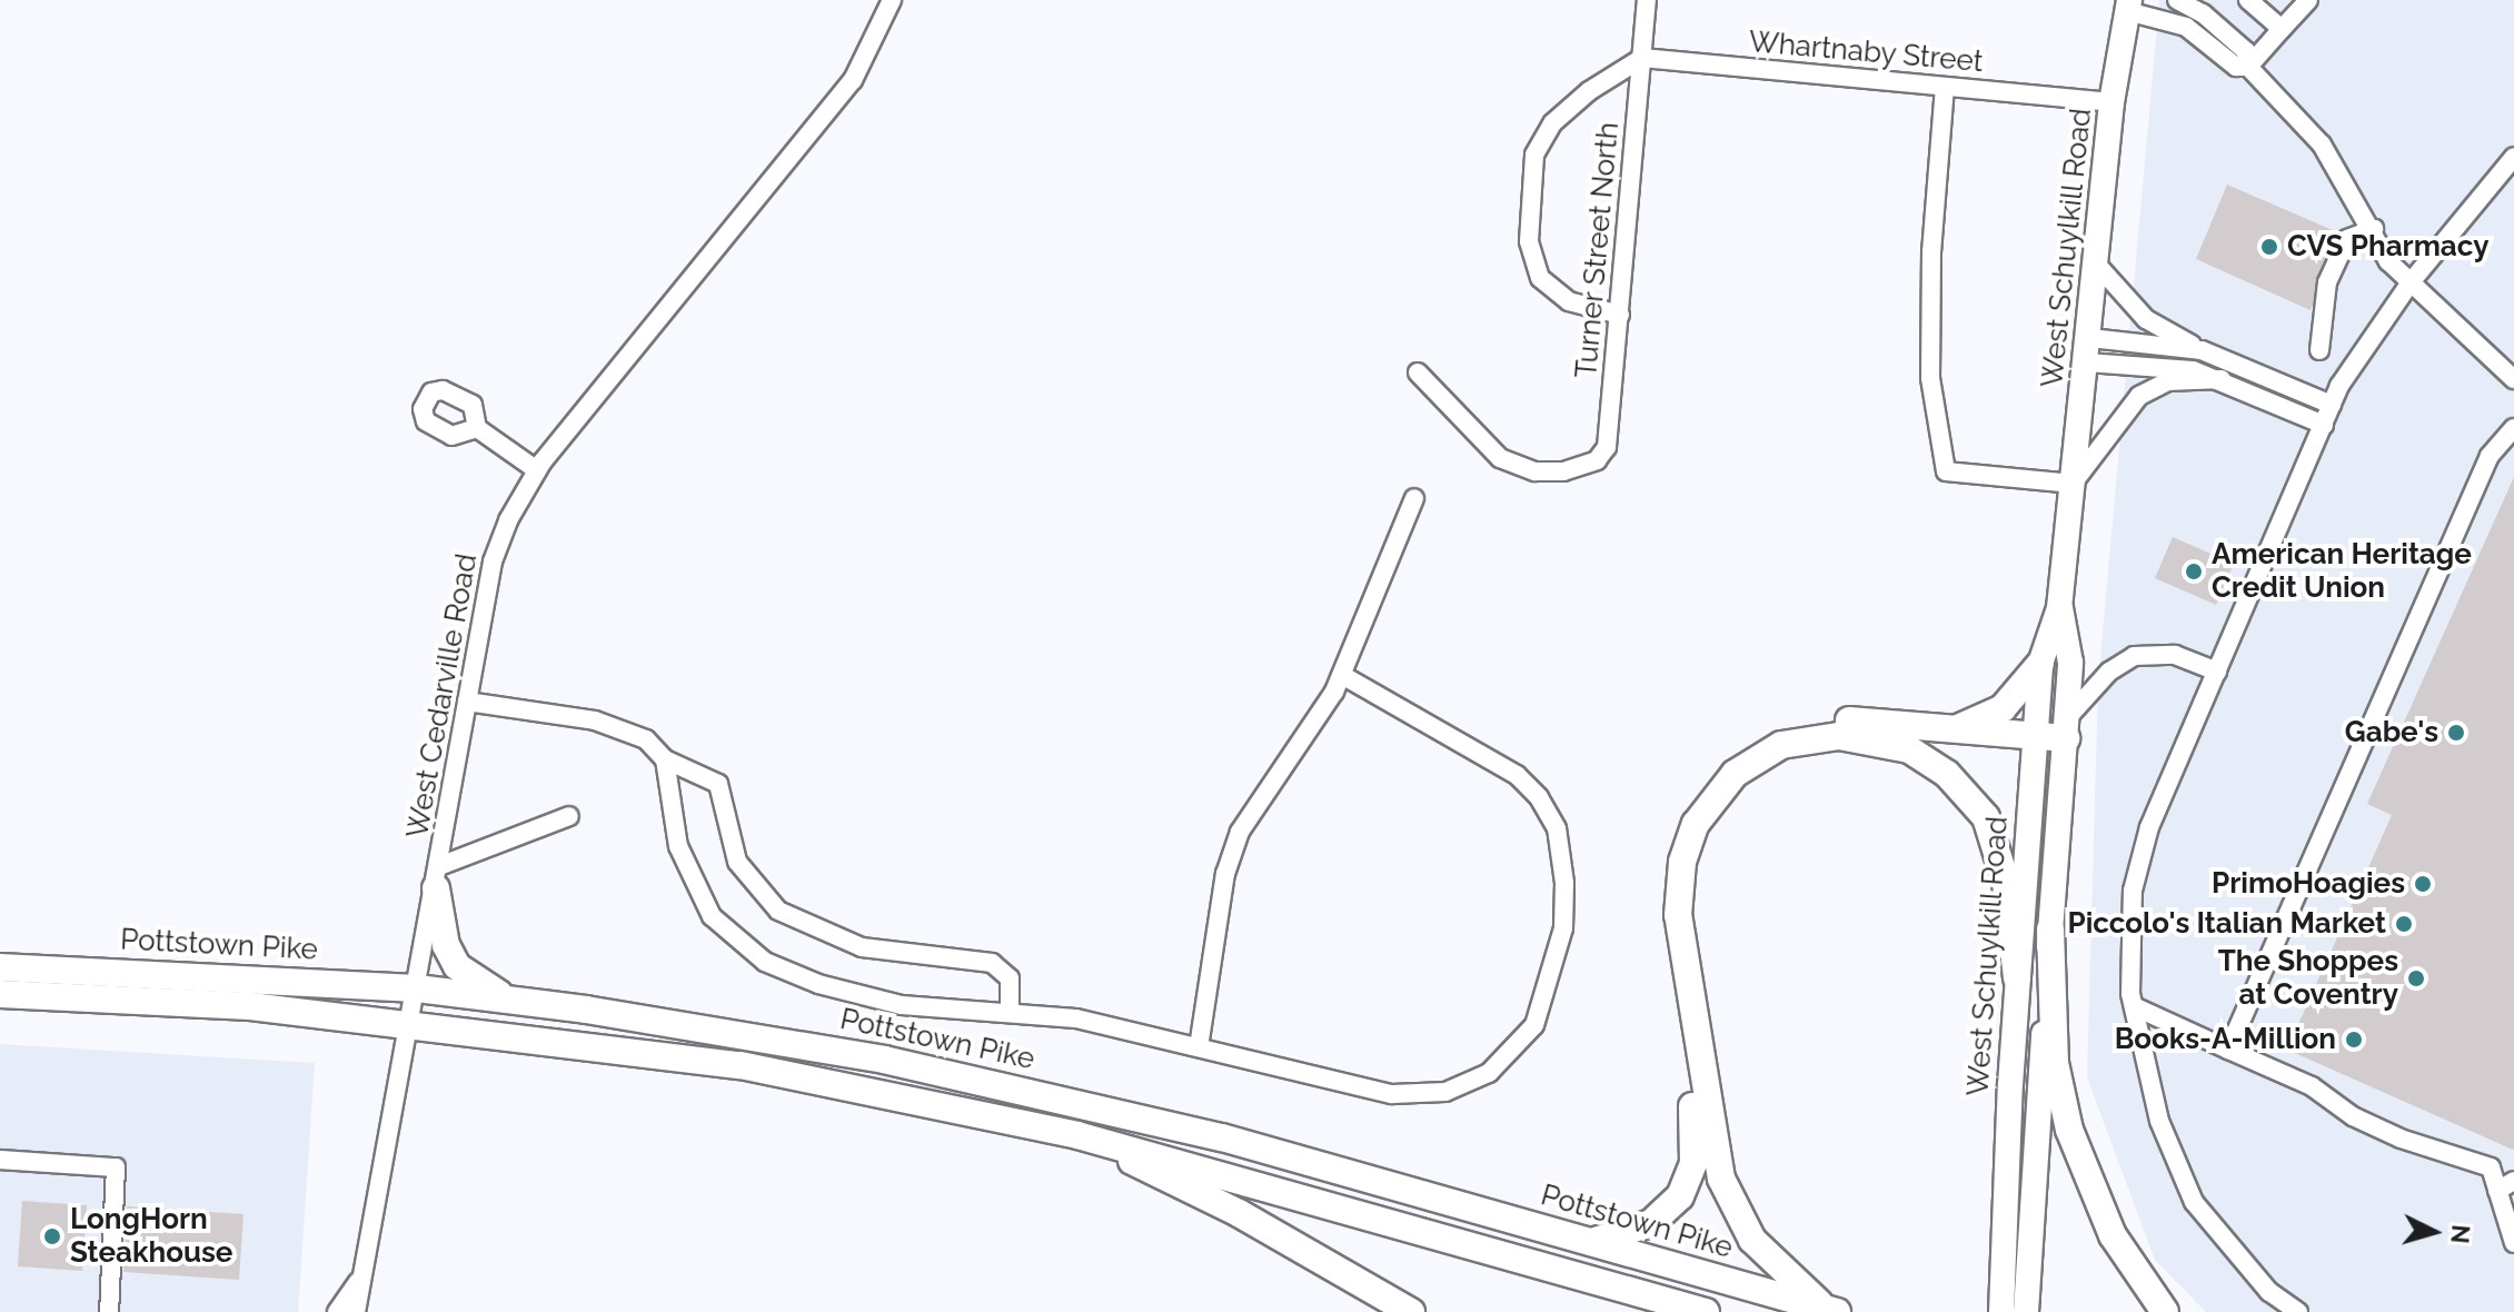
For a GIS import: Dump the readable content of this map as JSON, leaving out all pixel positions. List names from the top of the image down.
{
  "streets": {
    "highway": ["Pottstown Pike"],
    "main road": ["West Schuylkill Road"],
    "street": ["Whartnaby Street", "Turner Street North", "West Cedarville Road"]
  },
  "crossings": [
    ["Whartnaby Street", "West Schuylkill Road"],
    ["Whartnaby Street", "Turner Street North"],
    ["West Cedarville Road", "Pottstown Pike"]
  ],
  "places": [
    "CVS Pharmacy",
    "American Heritage Credit Union",
    "Gabe's",
    "PrimoHoagies",
    "Piccolo's Italian Market",
    "The Shoppes at Coventry",
    "Books-A-Million",
    "LongHorn Steakhouse"
  ],
  "north": "right"
}
